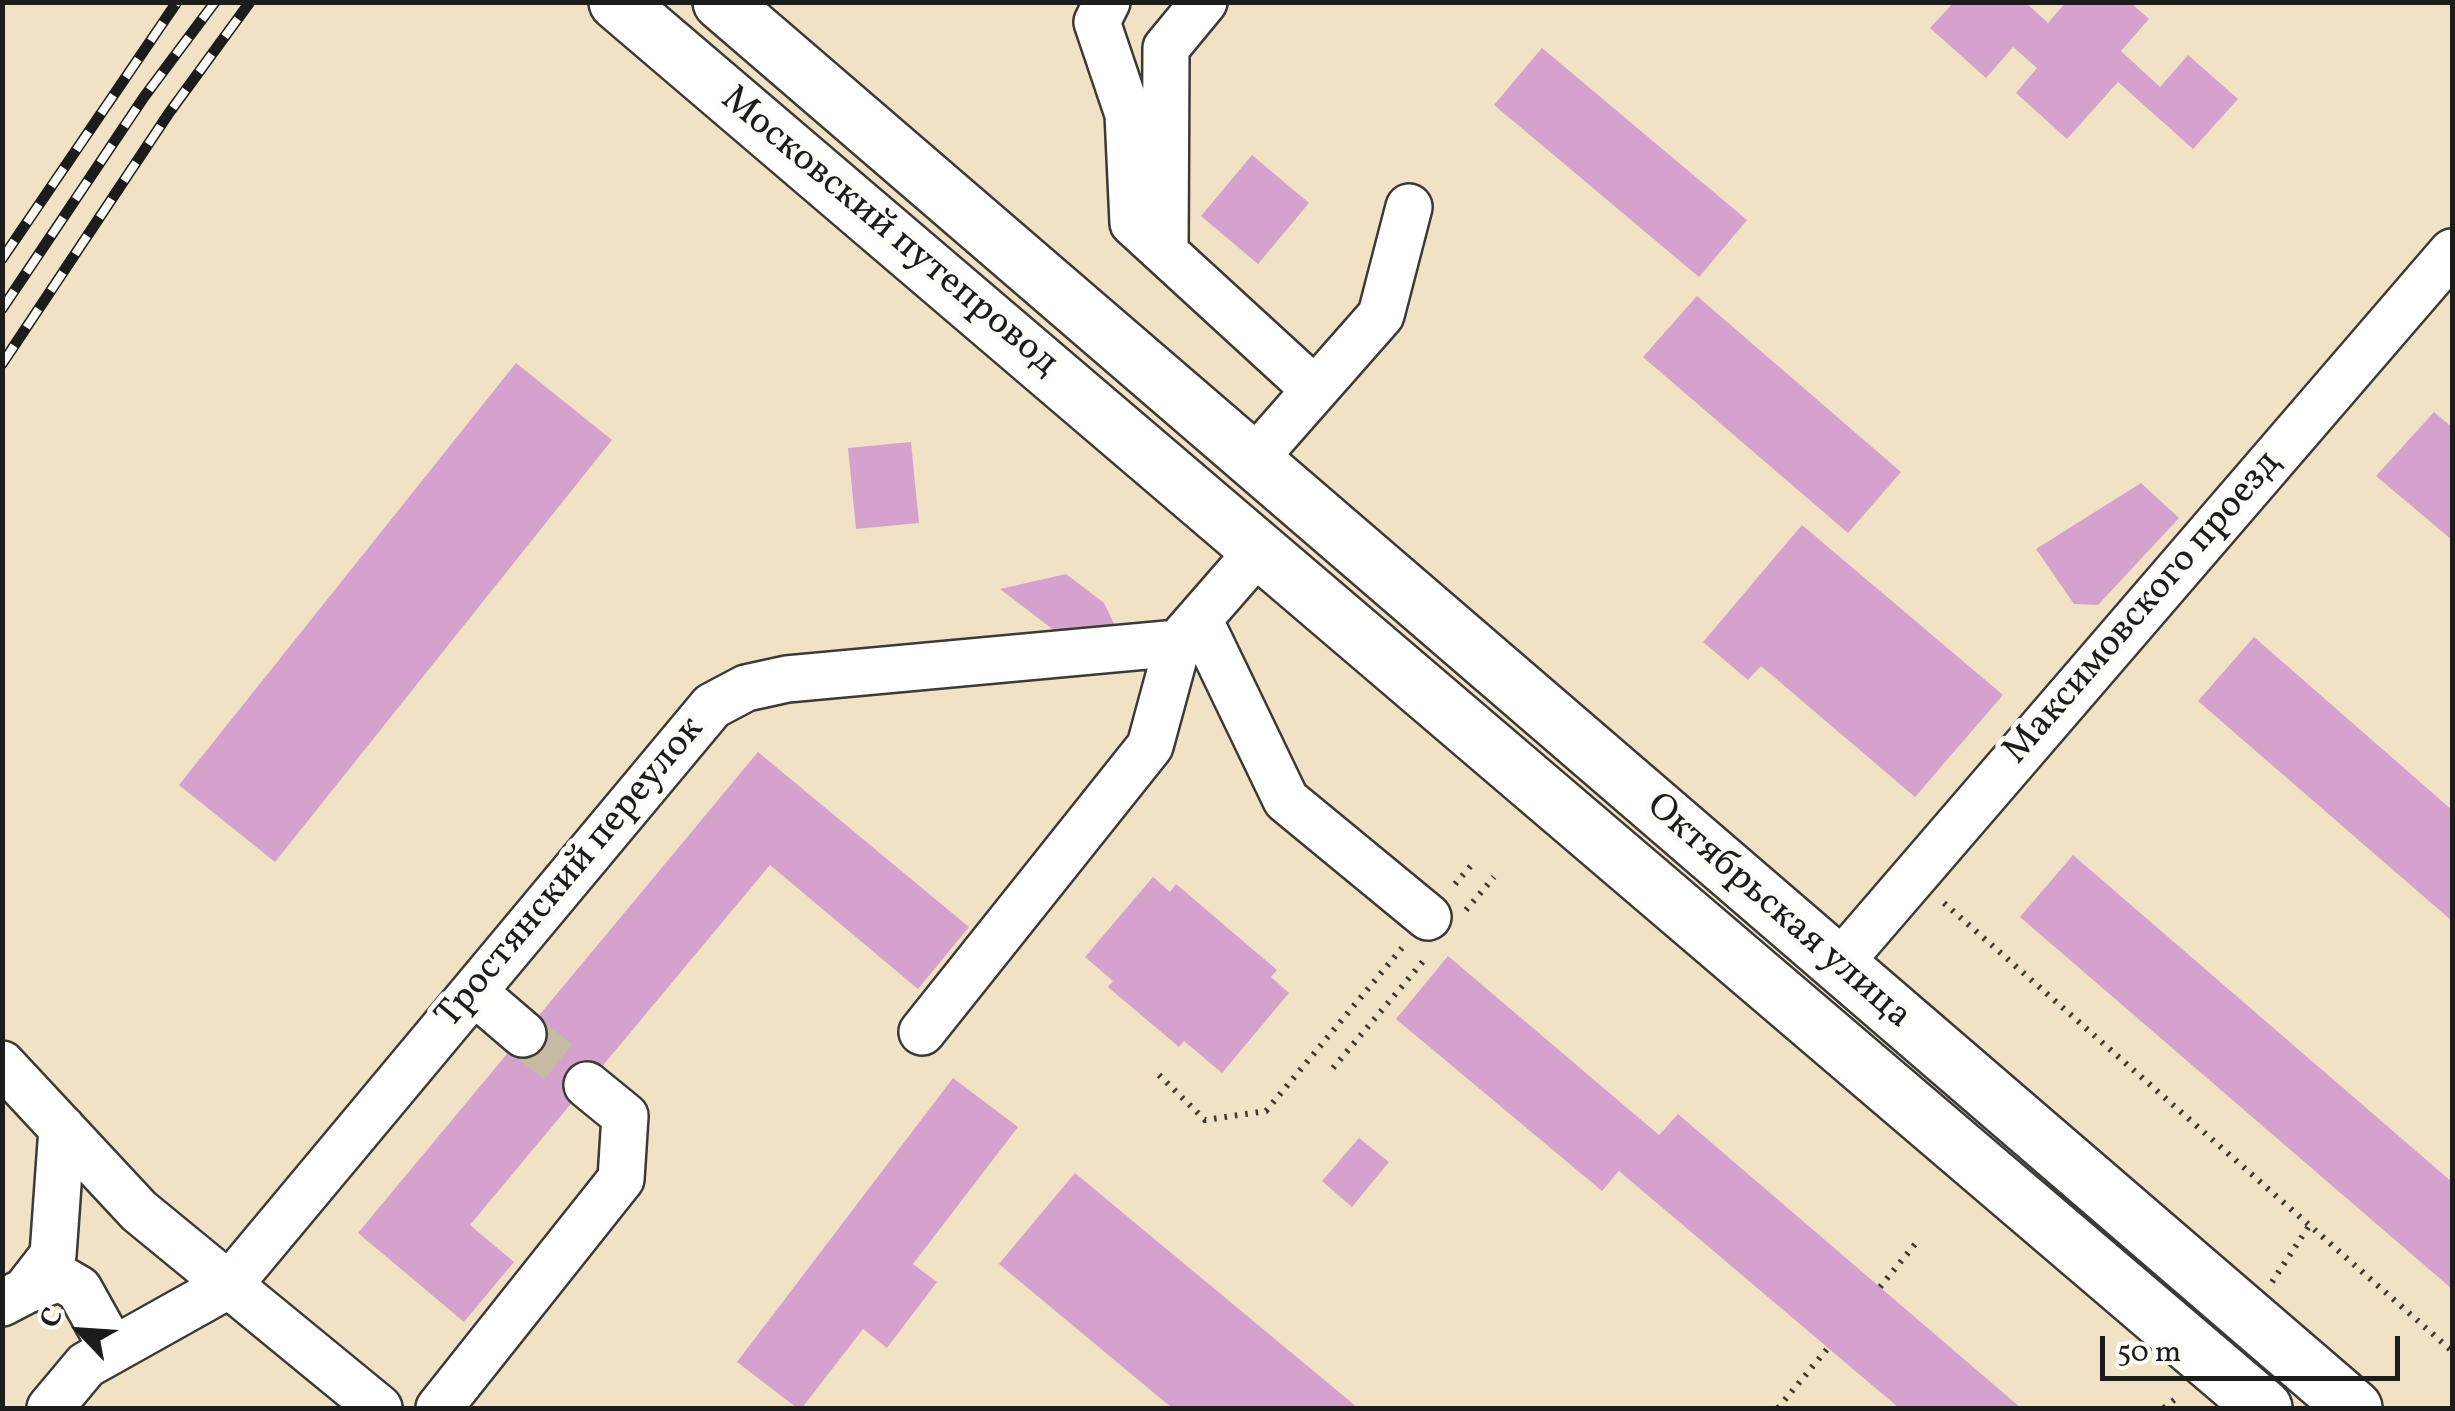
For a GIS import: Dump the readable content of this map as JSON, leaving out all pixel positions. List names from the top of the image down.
{
  "streets": {
    "main road": ["Московский путепровод", "Октябрьская улица"],
    "street": ["Максимовского проезд", "Тростянский переулок"]
  },
  "crossings": [
    ["Московский путепровод", "Октябрьская улица"],
    ["Максимовского проезд", "Октябрьская улица"]
  ],
  "scale_bar": "50 m",
  "north": "top left"
}
